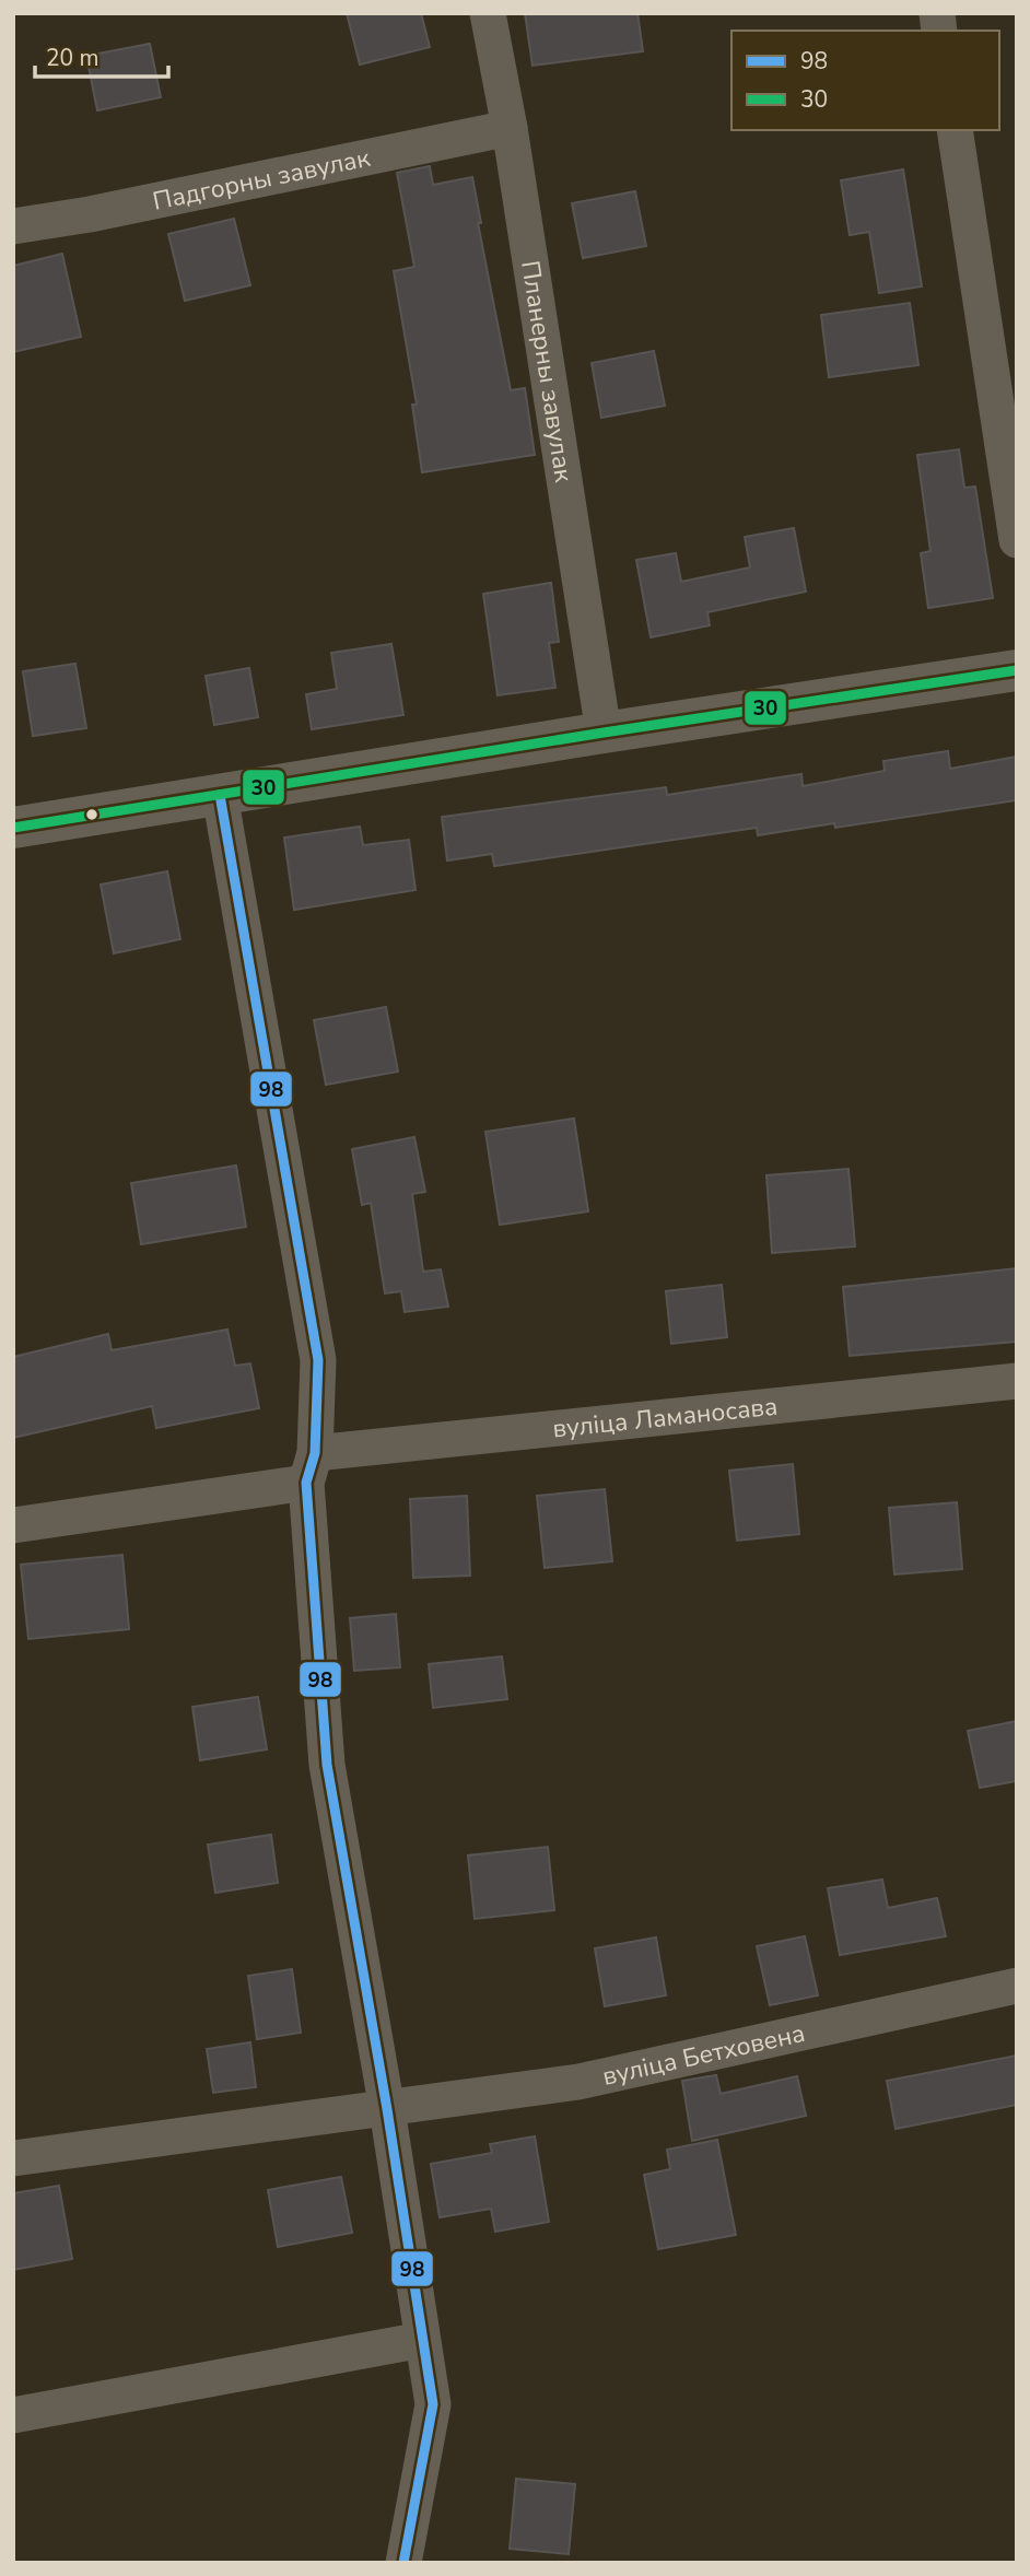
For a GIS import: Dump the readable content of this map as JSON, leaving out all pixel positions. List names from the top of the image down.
{
  "streets": {
    "street": [
      "Падгорны завулак",
      "Планерны завулак",
      "вуліца Ламаносава",
      "вуліца Бетховена"
    ]
  },
  "crossings": [
    ["Падгорны завулак", "Планерны завулак"]
  ],
  "lines": ["transit line 30", "transit line 98"],
  "legend": ["98", "30"],
  "scale_bar": "20 m"
}
